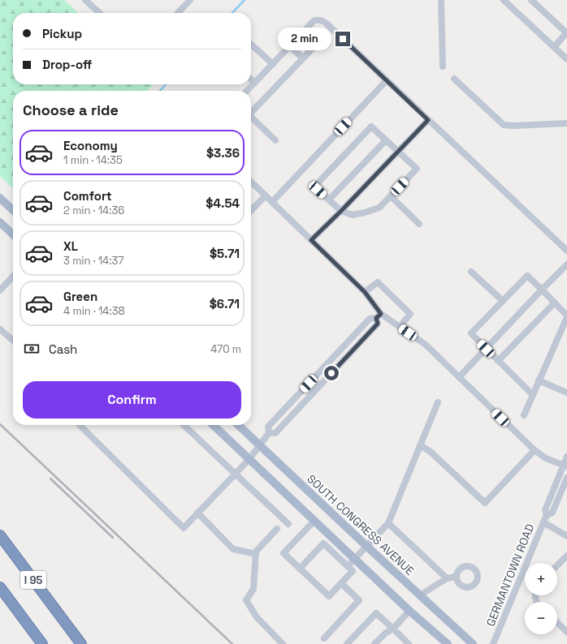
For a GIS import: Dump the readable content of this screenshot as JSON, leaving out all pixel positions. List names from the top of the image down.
{
  "streets": {
    "highway": ["I 95"],
    "main road": ["SOUTH CONGRESS AVENUE"],
    "street": ["GERMANTOWN ROAD"]
  },
  "page": {
    "banner": ["Pickup", "Drop-off"],
    "bubble": "2 min",
    "heading": "Choose a ride",
    "list": [
      {
        "name": "Economy",
        "note": "1 min · 14:35",
        "value": "$3.36"
      },
      {
        "name": "Comfort",
        "note": "2 min · 14:36",
        "value": "$4.54"
      },
      {
        "name": "XL",
        "note": "3 min · 14:37",
        "value": "$5.71"
      },
      {
        "name": "Green",
        "note": "4 min · 14:38",
        "value": "$6.71"
      }
    ],
    "pay": ["Cash", "470 m"],
    "buttons": "Confirm",
    "map_buttons": ["+", "−"]
  }
}
